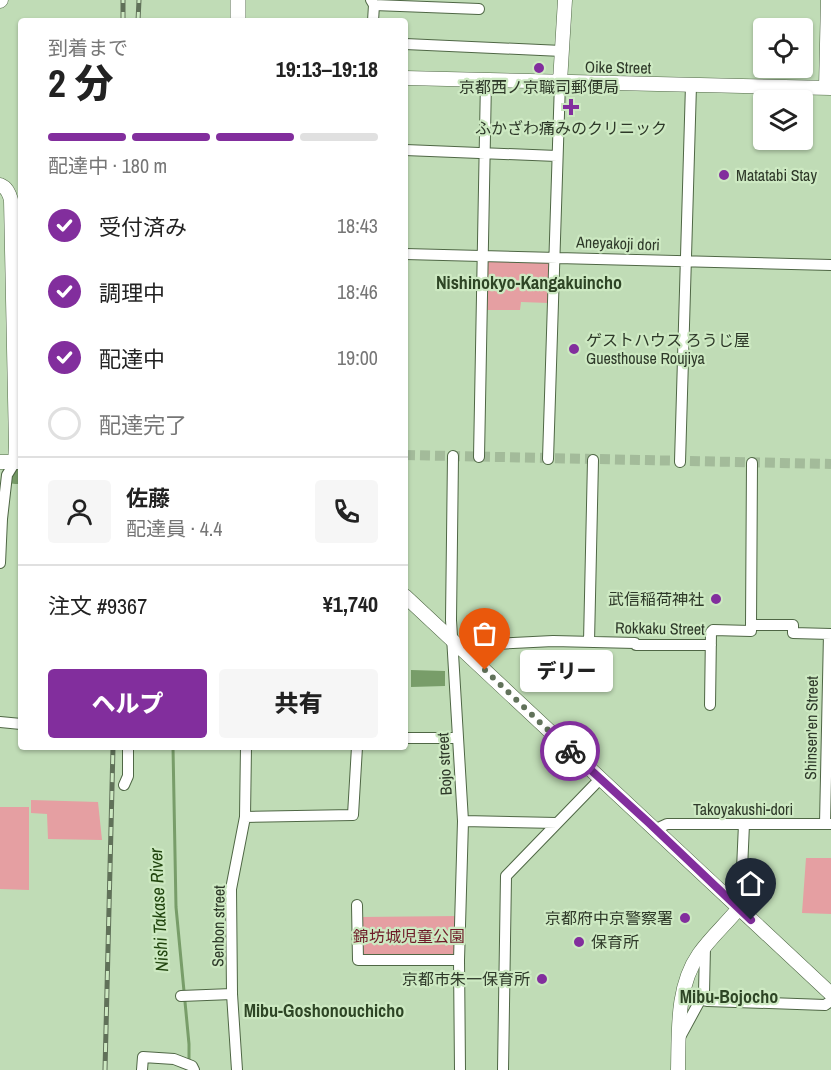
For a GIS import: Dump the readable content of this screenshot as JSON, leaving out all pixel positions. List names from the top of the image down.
{
  "streets": {
    "street": [
      "Oike Street",
      "Aneyakoji dori",
      "Rokkaku Street",
      "Shinsen'en Street",
      "Bojo street",
      "Takoyakushi-dori",
      "Senbon street"
    ]
  },
  "crossings": [
    ["Rokkaku Street", "Shinsen'en Street"],
    ["Shinsen'en Street", "Takoyakushi-dori"]
  ],
  "districts": ["Nishinokyo-Kangakuincho", "Mibu-Bojocho", "Mibu-Goshonouchicho"],
  "water": ["Nishi Takase River"],
  "parks": ["錦坊城児童公園"],
  "places": {
    "other": [
      "京都西ノ京職司郵便局",
      "Matatabi Stay",
      "ゲストハウス ろうじ屋 Guesthouse Roujiya",
      "武信稲荷神社",
      "デリー",
      "京都府中京警察署",
      "保育所",
      "京都市朱一保育所"
    ],
    "health": ["ふかざわ痛みのクリニック"]
  },
  "page": {
    "heading": ["2 分", "到着まで", "19:13–19:18"],
    "panel": [
      "佐藤",
      "配達員 · 4.4",
      "注文 #9367",
      "¥1,740"
    ],
    "bar": "配達中 · 180 m",
    "list": [
      ["受付済み", "18:43"],
      ["調理中", "18:46"],
      ["配達中", "19:00"],
      "配達完了"
    ],
    "bubble": "デリー",
    "buttons": ["ヘルプ", "共有"]
  }
}
